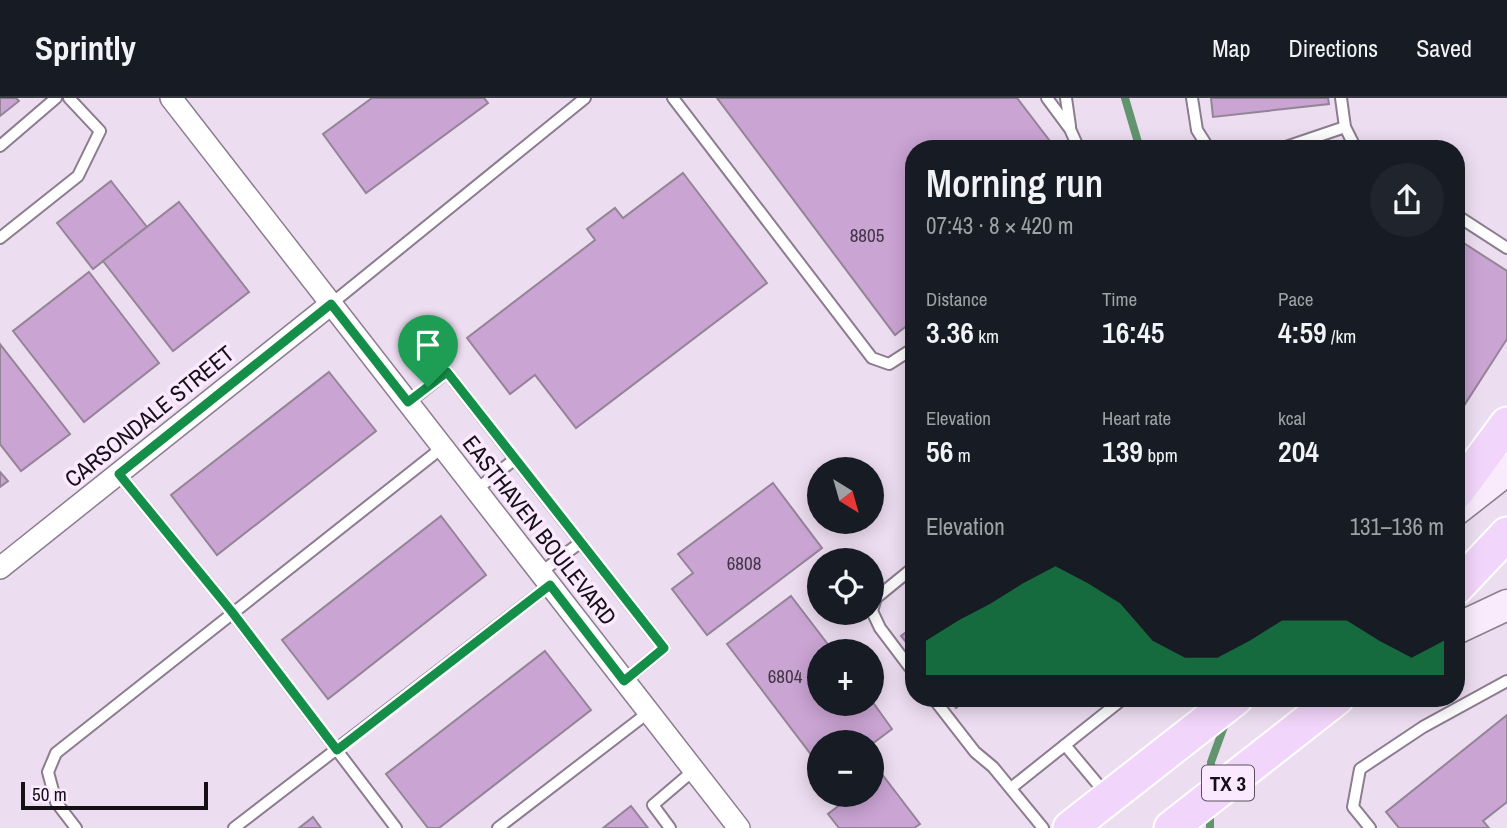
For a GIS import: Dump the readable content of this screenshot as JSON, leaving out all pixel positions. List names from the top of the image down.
{
  "streets": {
    "main road": ["TX 3"],
    "street": ["CARSONDALE STREET", "EASTHAVEN BOULEVARD"]
  },
  "crossings": [
    ["CARSONDALE STREET", "EASTHAVEN BOULEVARD"]
  ],
  "house_numbers": ["8805", "6808", "6804"],
  "scale_bar": "50 m",
  "north": "bottom right",
  "page": {
    "header": "Sprintly",
    "nav": ["Map", "Directions", "Saved"],
    "heading": ["Morning run", "07:43 · 8 × 420 m"],
    "stats": [
      ["Distance", "3.36 km"],
      ["Time", "16:45"],
      ["Pace", "4:59 /km"],
      ["Elevation", "56 m"],
      ["Heart rate", "139 bpm"],
      ["kcal", "204"]
    ],
    "map_buttons": ["+", "−"],
    "chart": ["Elevation", "131–136 m"],
    "scale": "50 m"
  }
}
